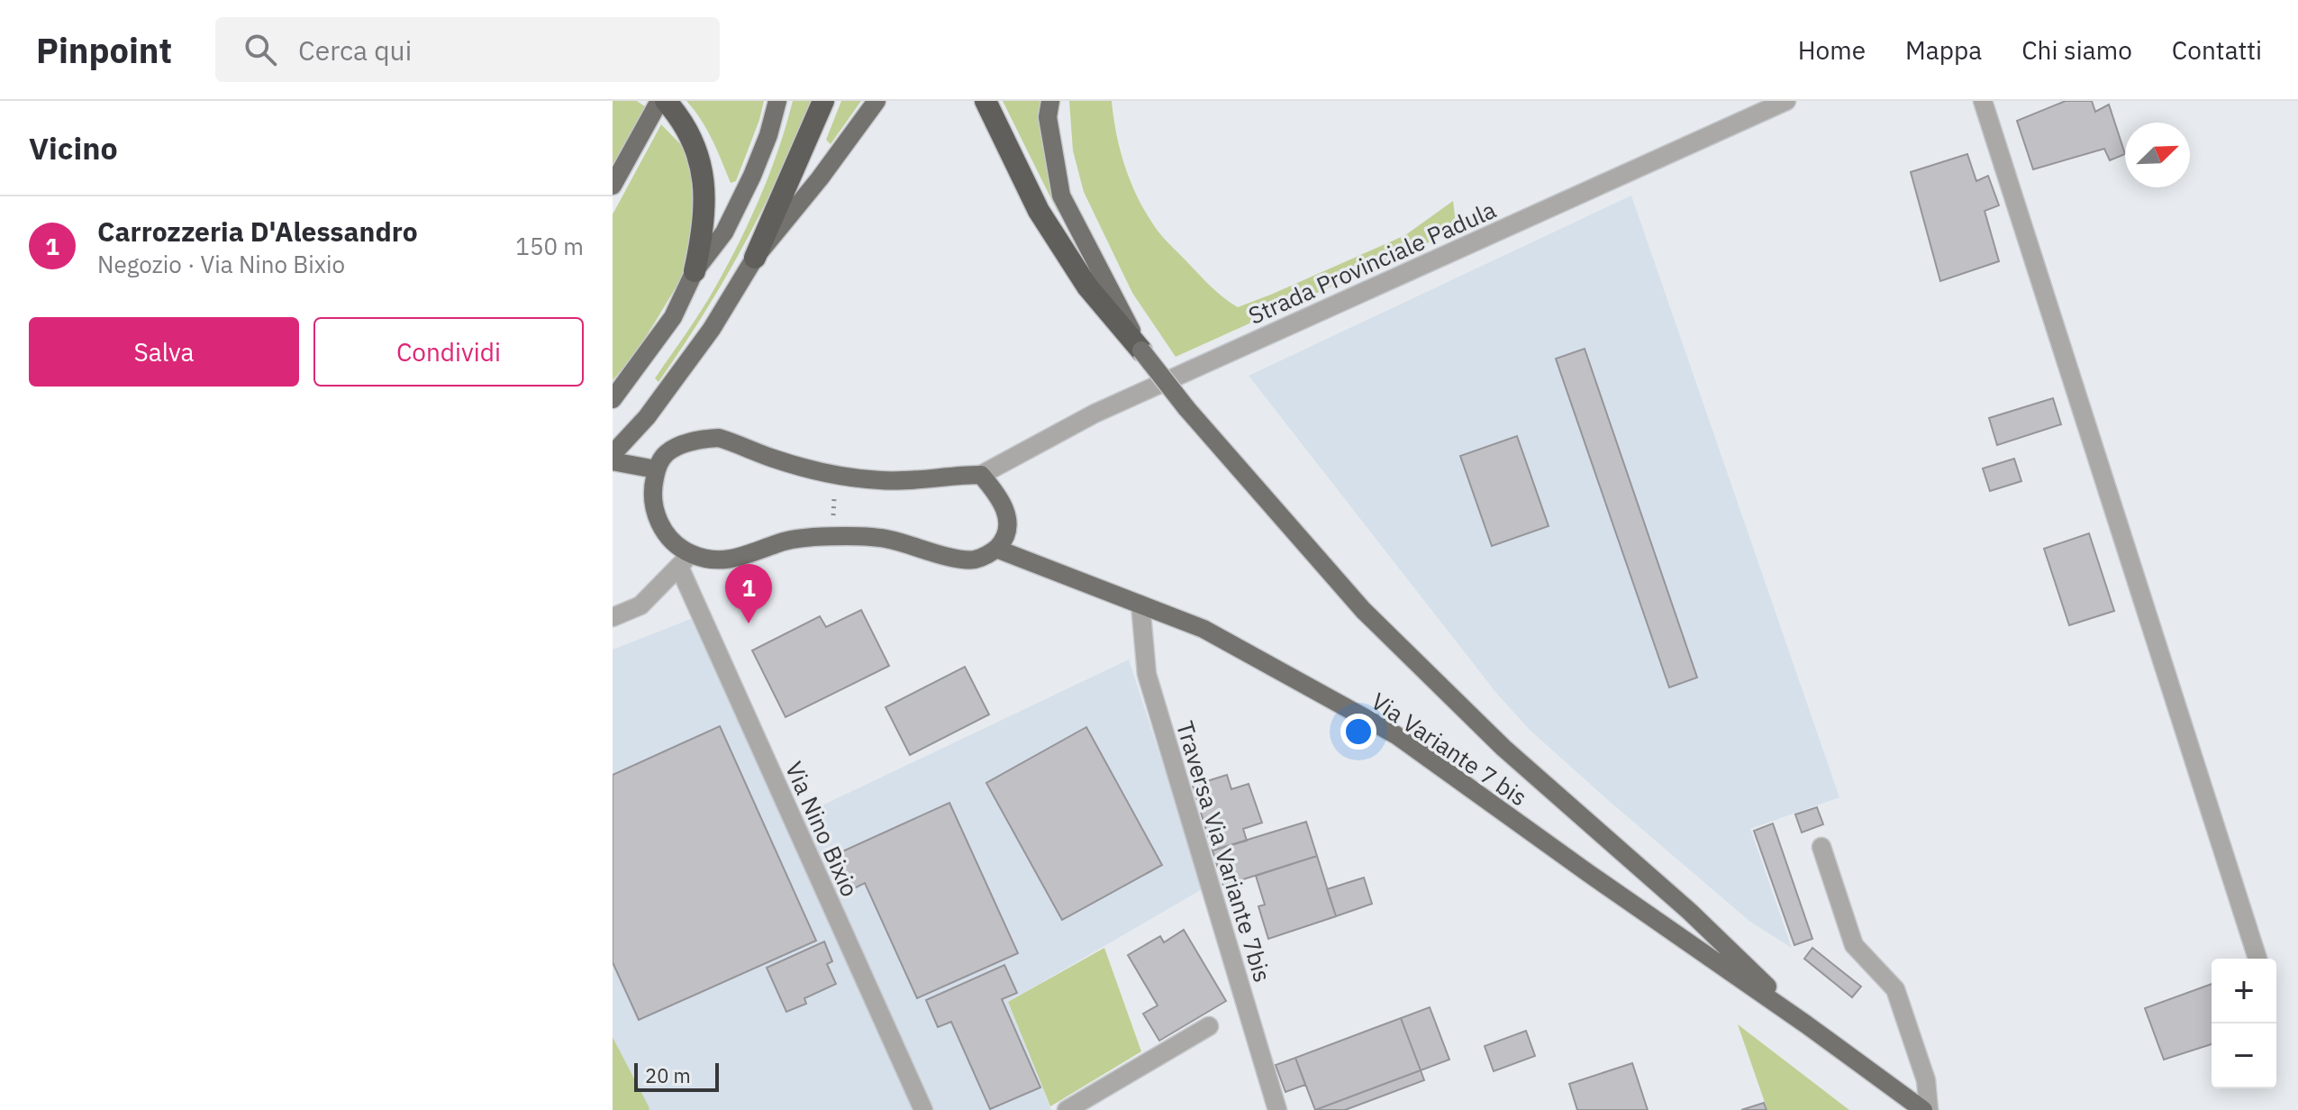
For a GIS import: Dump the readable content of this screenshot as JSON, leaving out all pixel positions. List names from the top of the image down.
{
  "streets": {
    "main road": ["Via Variante 7 bis"],
    "street": ["Strada Provinciale Padula", "Via Nino Bixio", "Traversa Via Variante 7bis"]
  },
  "crossings": [
    ["Via Variante 7 bis", "Traversa Via Variante 7bis"]
  ],
  "scale_bar": "20 m",
  "north": "top right",
  "page": {
    "header": "Pinpoint",
    "search": "Cerca qui",
    "nav": [
      "Home",
      "Mappa",
      "Chi siamo",
      "Contatti"
    ],
    "heading": "Vicino",
    "list": [
      {
        "mark": "1",
        "name": "Carrozzeria D'Alessandro",
        "note": "Negozio · Via Nino Bixio",
        "value": "150 m"
      }
    ],
    "buttons": ["Salva", "Condividi"],
    "pins": "1",
    "map_buttons": ["+", "−"],
    "scale": "20 m"
  }
}
